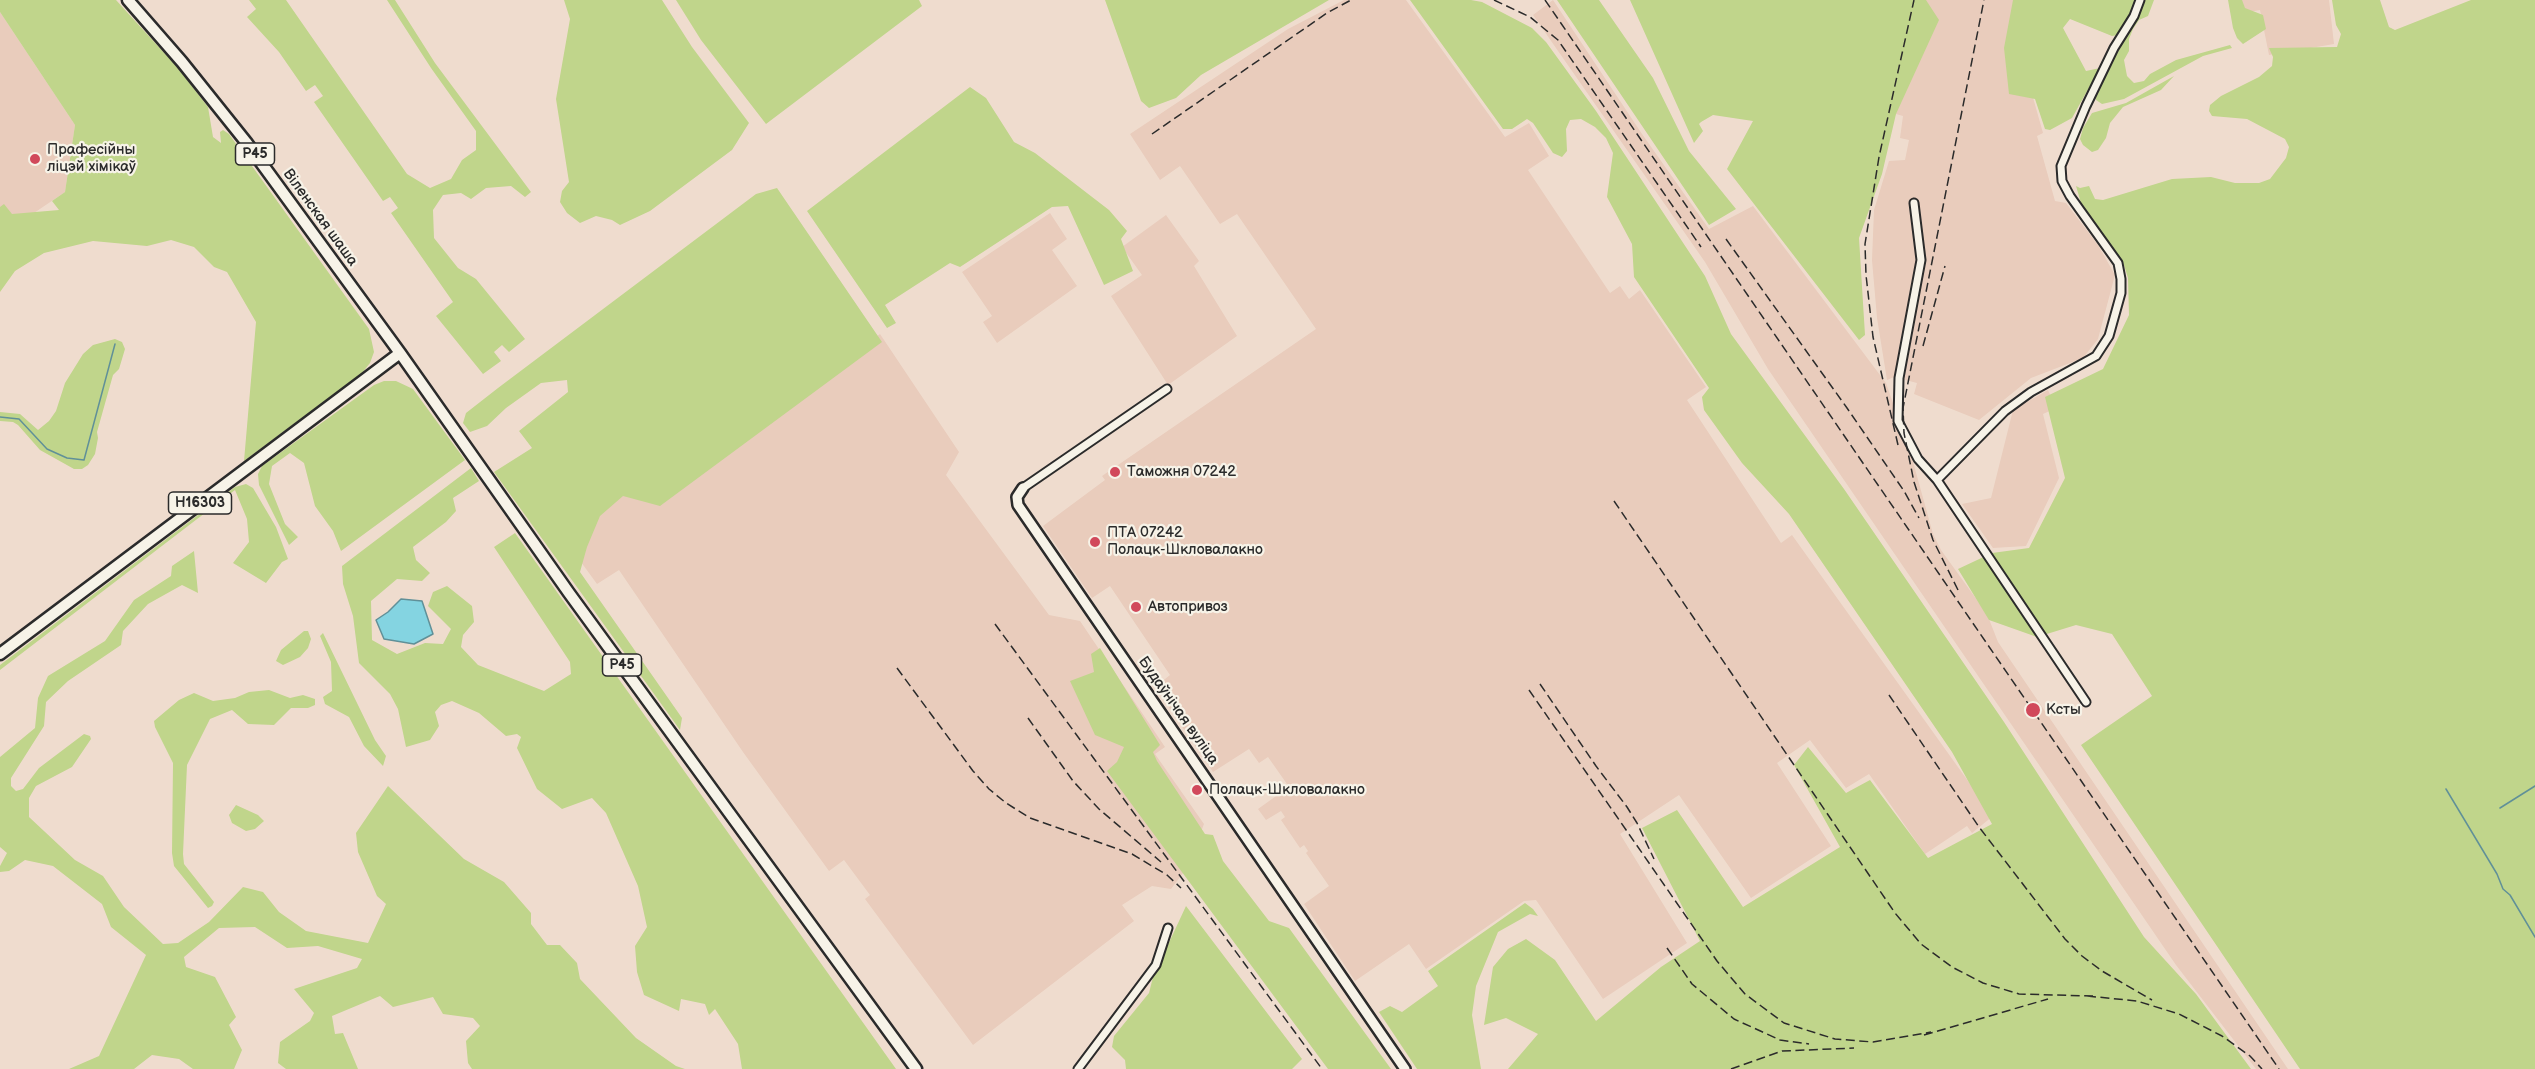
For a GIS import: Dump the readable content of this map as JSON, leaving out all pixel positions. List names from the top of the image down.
{
  "streets": {
    "main road": ["Р45", "Віленская шаша", "Н16303"],
    "street": ["Будаўнічая вуліца"]
  },
  "crossings": [
    ["Р45", "Віленская шаша"],
    ["Р45", "Н16303"],
    ["Віленская шаша", "Н16303"]
  ],
  "places": [
    "Прафесійны ліцэй хімікаў",
    "Таможня 07242",
    "ПТА 07242 Полацк-Шкловалакно",
    "Автопривоз",
    "Ксты",
    "Полацк-Шкловалакно"
  ]
}
